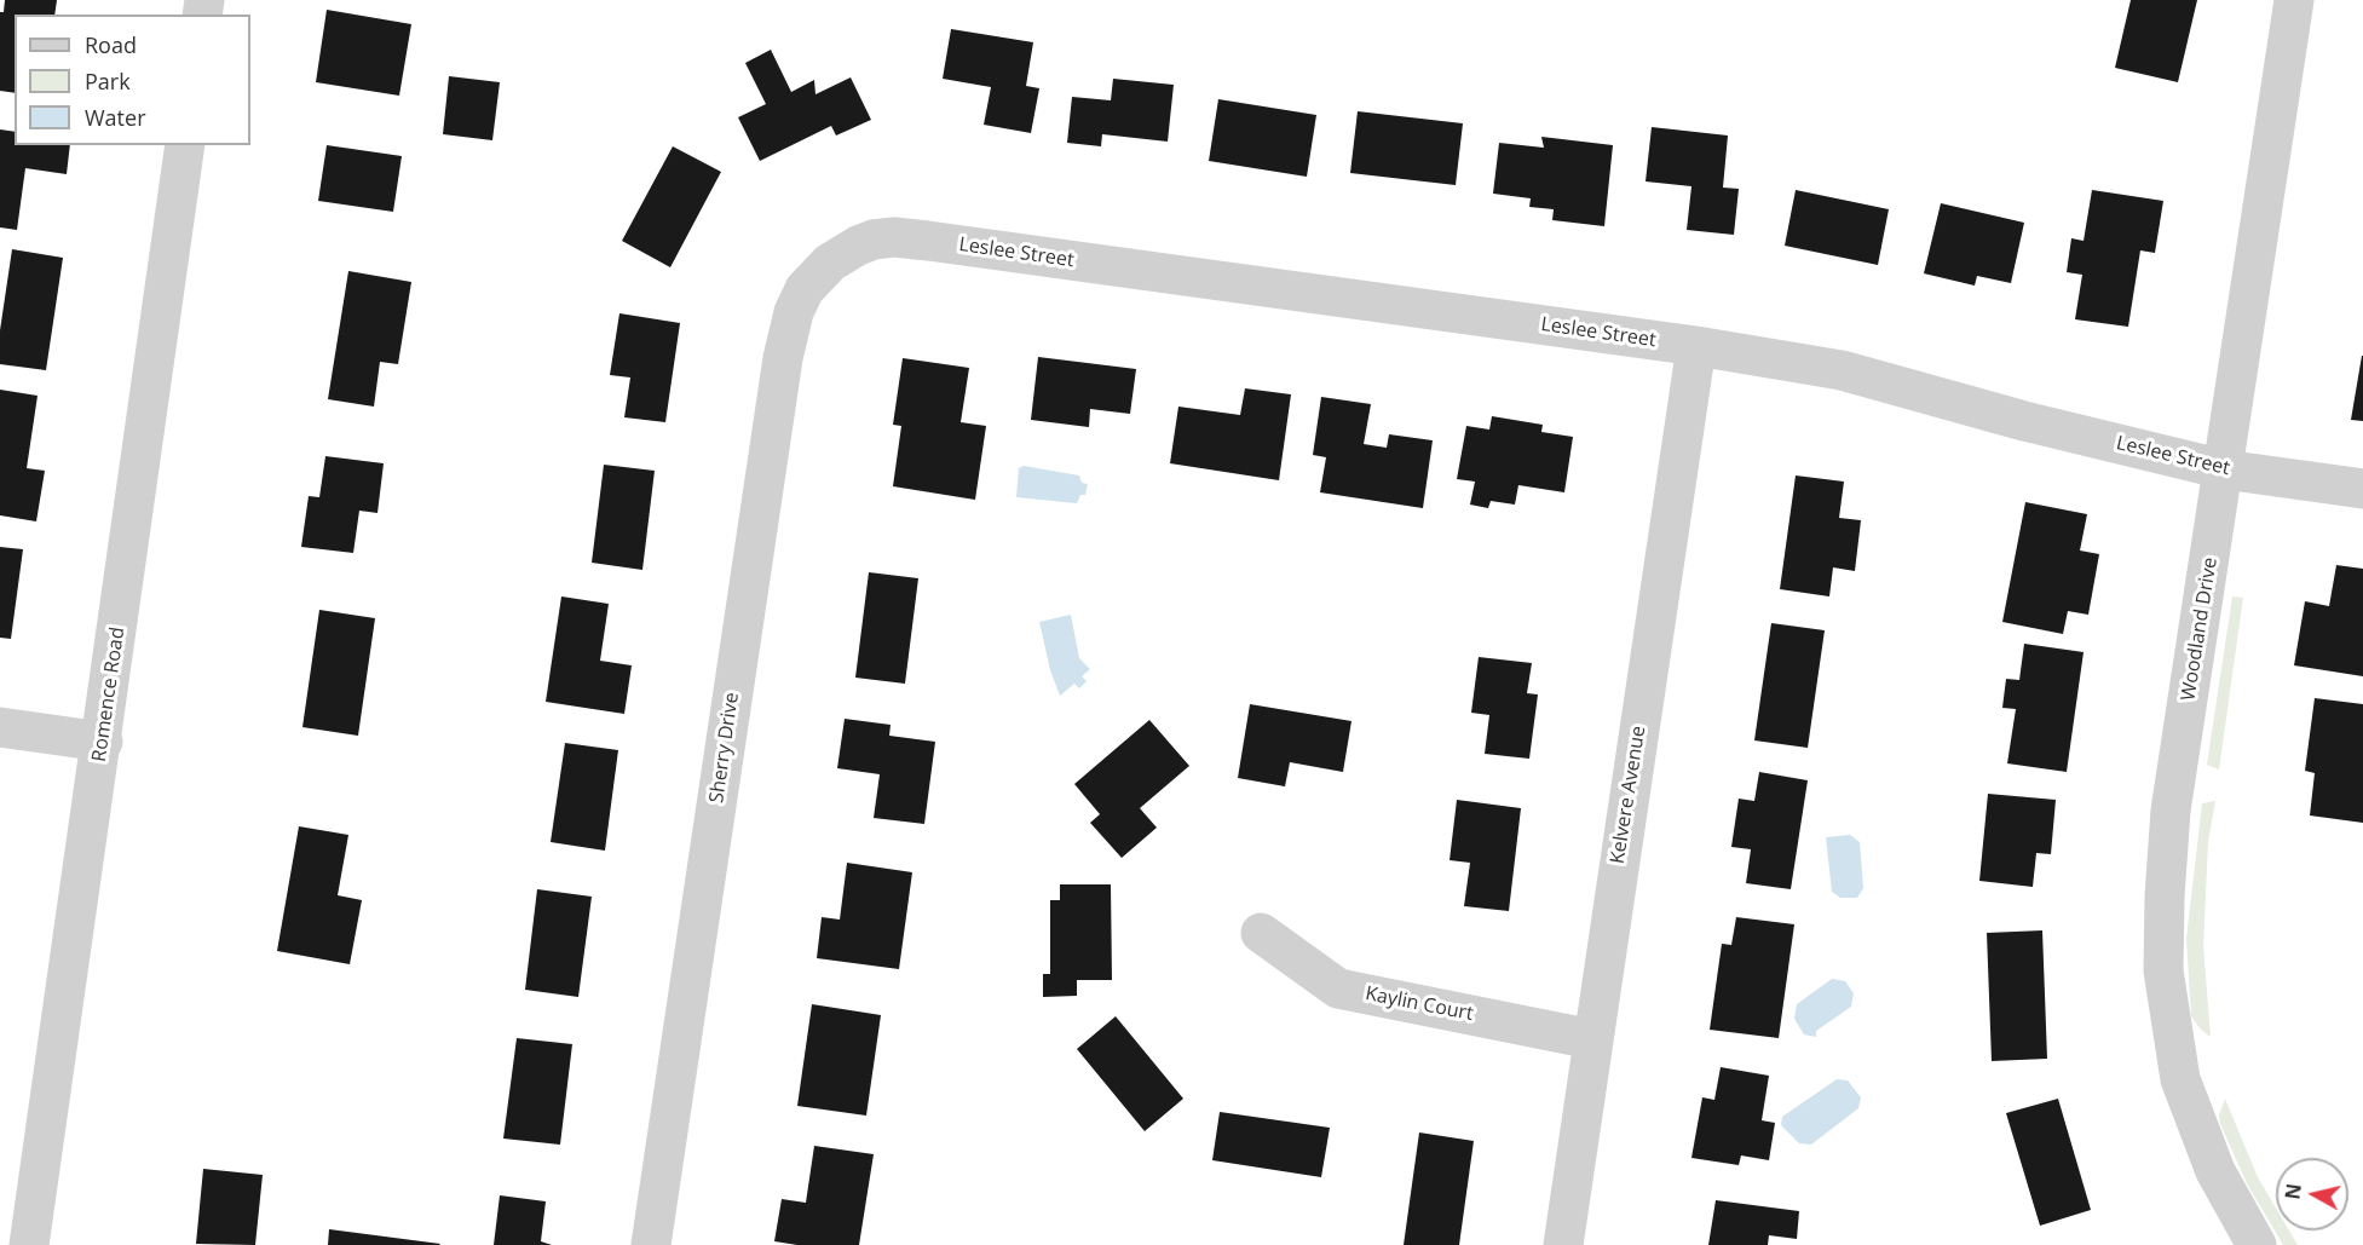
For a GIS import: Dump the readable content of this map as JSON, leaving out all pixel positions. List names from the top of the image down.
{
  "streets": {
    "street": [
      "Leslee Street",
      "Woodland Drive",
      "Romence Road",
      "Sherry Drive",
      "Kelvere Avenue",
      "Kaylin Court"
    ]
  },
  "crossings": [
    ["Leslee Street", "Woodland Drive"],
    ["Leslee Street", "Sherry Drive"],
    ["Leslee Street", "Kelvere Avenue"],
    ["Kelvere Avenue", "Kaylin Court"]
  ],
  "legend": ["Road", "Park", "Water"],
  "north": "left"
}
